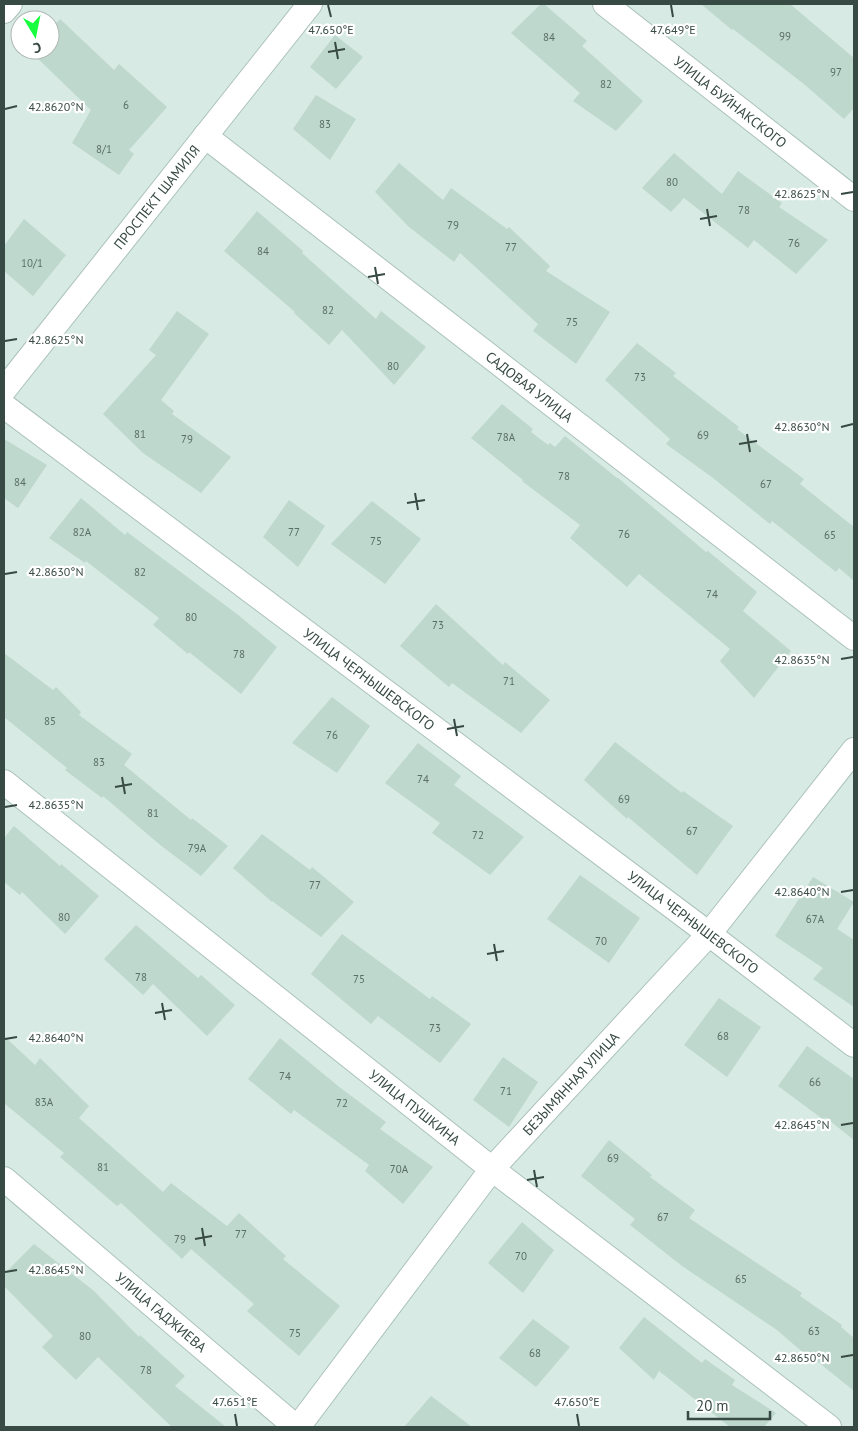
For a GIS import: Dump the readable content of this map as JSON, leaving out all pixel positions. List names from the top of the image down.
{
  "streets": {
    "street": [
      "УЛИЦА БУЙНАКСКОГО",
      "ПРОСПЕКТ ШАМИЛЯ",
      "САДОВАЯ УЛИЦА",
      "УЛИЦА ЧЕРНЫШЕВСКОГО",
      "БЕЗЫМЯННАЯ УЛИЦА",
      "УЛИЦА ПУШКИНА",
      "УЛИЦА ГАДЖИЕВА"
    ]
  },
  "crossings": [
    ["ПРОСПЕКТ ШАМИЛЯ", "САДОВАЯ УЛИЦА"],
    ["УЛИЦА ЧЕРНЫШЕВСКОГО", "БЕЗЫМЯННАЯ УЛИЦА"],
    ["БЕЗЫМЯННАЯ УЛИЦА", "УЛИЦА ПУШКИНА"],
    ["БЕЗЫМЯННАЯ УЛИЦА", "УЛИЦА ГАДЖИЕВА"]
  ],
  "house_numbers": [
    "99",
    "84",
    "97",
    "82",
    "6",
    "83",
    "8/1",
    "80",
    "78",
    "79",
    "76",
    "77",
    "84",
    "10/1",
    "82",
    "75",
    "80",
    "73",
    "81",
    "69",
    "78А",
    "79",
    "78",
    "84",
    "67",
    "82А",
    "77",
    "76",
    "65",
    "75",
    "82",
    "74",
    "80",
    "73",
    "78",
    "71",
    "85",
    "76",
    "83",
    "74",
    "69",
    "81",
    "67",
    "72",
    "79А",
    "77",
    "80",
    "67А",
    "70",
    "78",
    "75",
    "73",
    "68",
    "74",
    "66",
    "71",
    "83А",
    "72",
    "69",
    "81",
    "70А",
    "67",
    "77",
    "79",
    "70",
    "65",
    "63",
    "75",
    "80",
    "68",
    "78"
  ],
  "scale_bar": "20 m",
  "north": "bottom",
  "coordinates": [
    "47.650°E",
    "47.649°E",
    "42.8620°N",
    "42.8625°N",
    "42.8630°N",
    "42.8635°N",
    "42.8640°N",
    "42.8645°N",
    "42.8650°N",
    "47.651°E"
  ]
}
